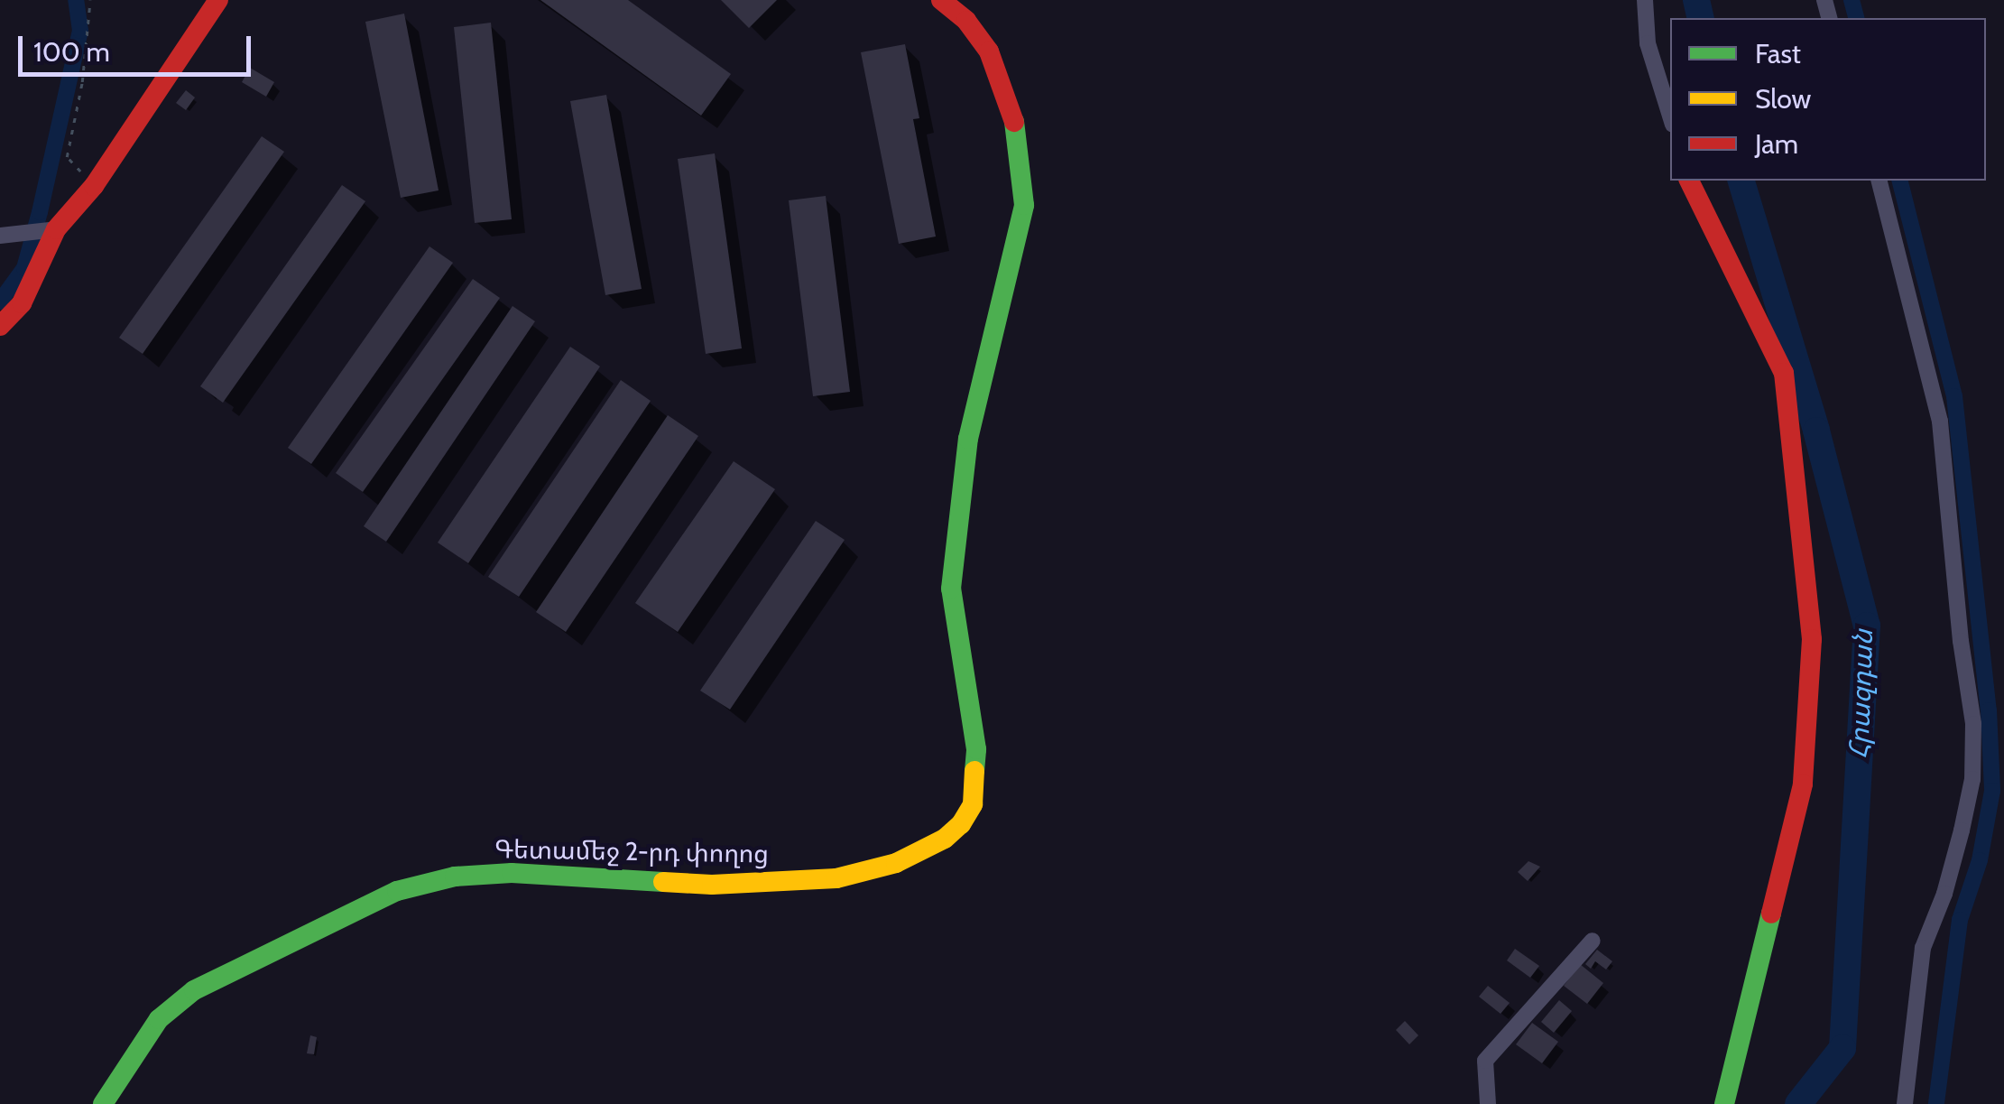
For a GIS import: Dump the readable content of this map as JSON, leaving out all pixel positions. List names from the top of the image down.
{
  "streets": {
    "street": ["Գետամեջ 2-րդ փողոց"]
  },
  "water": ["Հրազդան"],
  "legend": ["Fast", "Slow", "Jam"],
  "scale_bar": "100 m"
}
